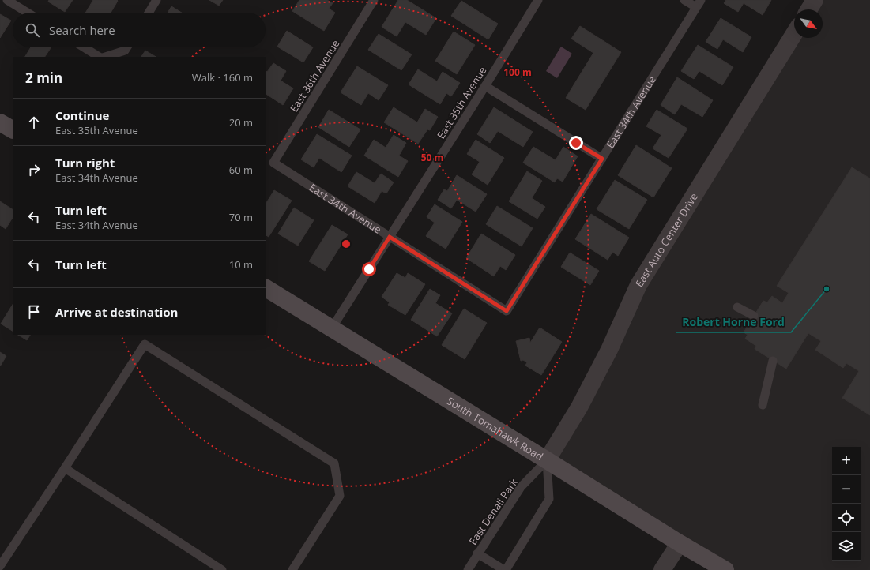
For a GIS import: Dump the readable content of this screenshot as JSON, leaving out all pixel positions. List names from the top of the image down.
{
  "streets": {
    "main road": ["South Tomahawk Road"],
    "street": ["East Auto Center Drive"],
    "lane": [
      "East 36th Avenue",
      "East 35th Avenue",
      "East 34th Avenue",
      "East Denali Park"
    ]
  },
  "crossings": [
    ["East 36th Avenue", "East 34th Avenue"],
    ["East 35th Avenue", "East 34th Avenue"],
    ["East 35th Avenue", "South Tomahawk Road"],
    ["East Auto Center Drive", "South Tomahawk Road"],
    ["East Auto Center Drive", "East Denali Park"],
    ["South Tomahawk Road", "East Denali Park"]
  ],
  "places": ["Robert Horne Ford"],
  "north": "bottom right",
  "page": {
    "search": "Search here",
    "heading": ["2 min", "Walk · 160 m"],
    "list": [
      ["Continue", "East 35th Avenue", "20 m"],
      ["Turn right", "East 34th Avenue", "60 m"],
      ["Turn left", "East 34th Avenue", "70 m"],
      ["Turn left", "10 m"],
      "Arrive at destination"
    ],
    "map_buttons": ["+", "−"]
  },
  "rings": ["100 m", "50 m"]
}
